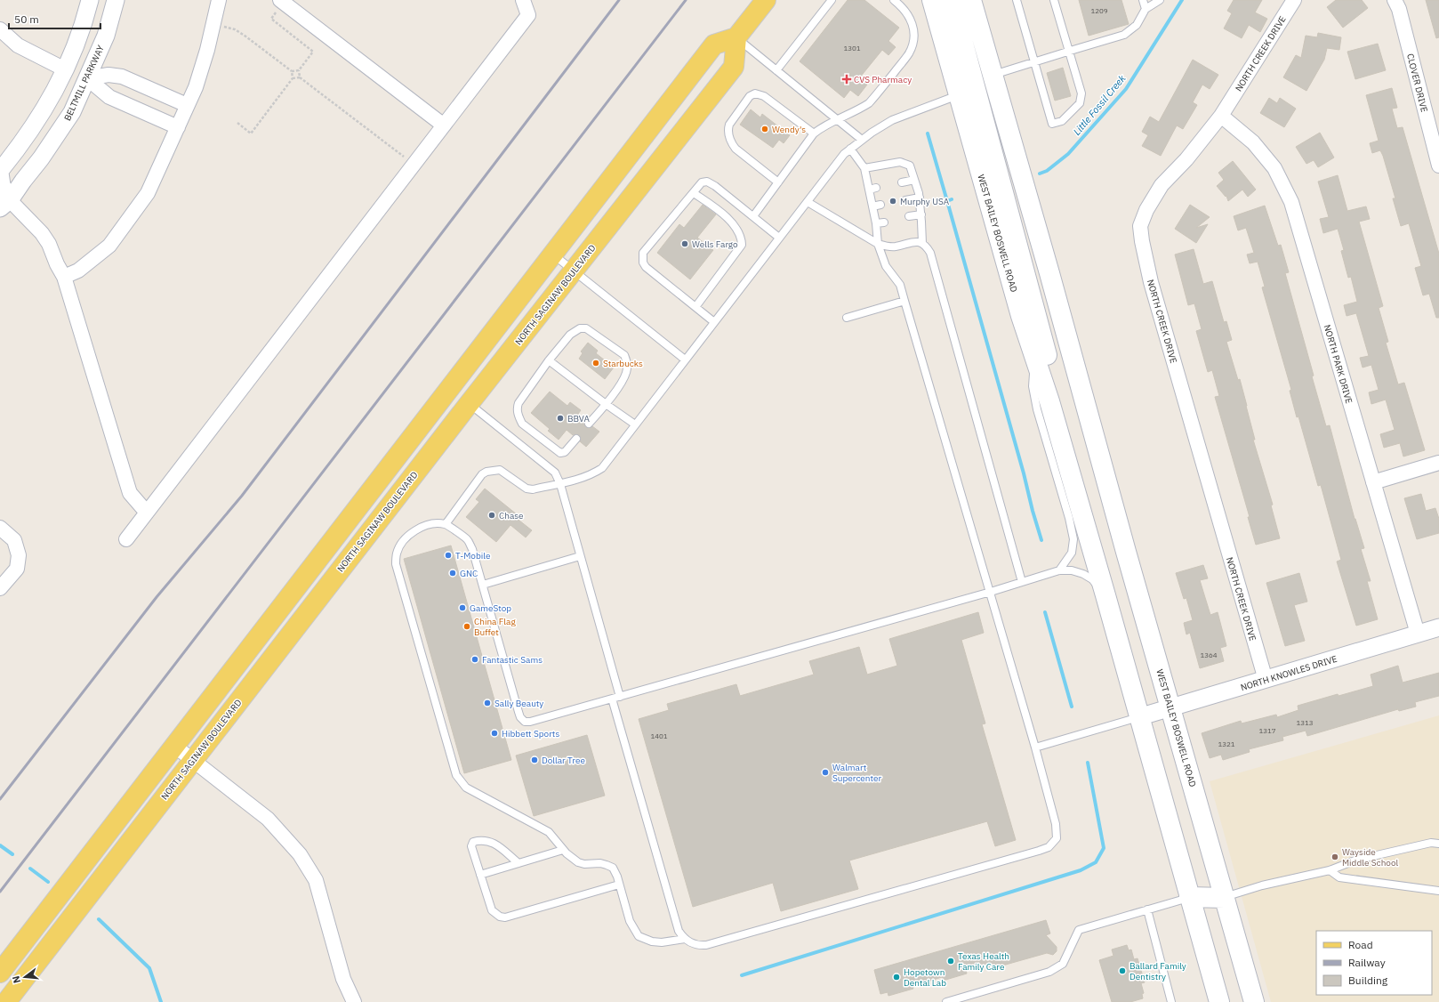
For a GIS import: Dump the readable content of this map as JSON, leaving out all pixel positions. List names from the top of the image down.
{
  "streets": {
    "main road": ["WEST BAILEY BOSWELL ROAD", "NORTH SAGINAW BOULEVARD"],
    "street": [
      "NORTH CREEK DRIVE",
      "BELTMILL PARKWAY",
      "CLOVER DRIVE",
      "NORTH PARK DRIVE",
      "NORTH KNOWLES DRIVE"
    ]
  },
  "crossings": [
    ["NORTH CREEK DRIVE", "NORTH PARK DRIVE"],
    ["NORTH CREEK DRIVE", "NORTH KNOWLES DRIVE"],
    ["WEST BAILEY BOSWELL ROAD", "NORTH KNOWLES DRIVE"],
    ["NORTH PARK DRIVE", "NORTH KNOWLES DRIVE"]
  ],
  "water": ["Little Fossil Creek"],
  "places": {
    "health": ["CVS Pharmacy"],
    "other": [
      "Wendy's",
      "Murphy USA",
      "Wells Fargo",
      "Starbucks",
      "BBVA",
      "Chase",
      "T-Mobile",
      "GNC",
      "GameStop",
      "China Flag Buffet",
      "Fantastic Sams",
      "Sally Beauty",
      "Hibbett Sports",
      "Dollar Tree",
      "Walmart Supercenter",
      "Wayside Middle School",
      "Texas Health Family Care",
      "Ballard Family Dentistry",
      "Hopetown Dental Lab"
    ]
  },
  "house_numbers": [
    "1209",
    "1301",
    "1364",
    "1313",
    "1317",
    "1401",
    "1321"
  ],
  "legend": ["Road", "Railway", "Building"],
  "scale_bar": "50 m",
  "north": "left"
}
